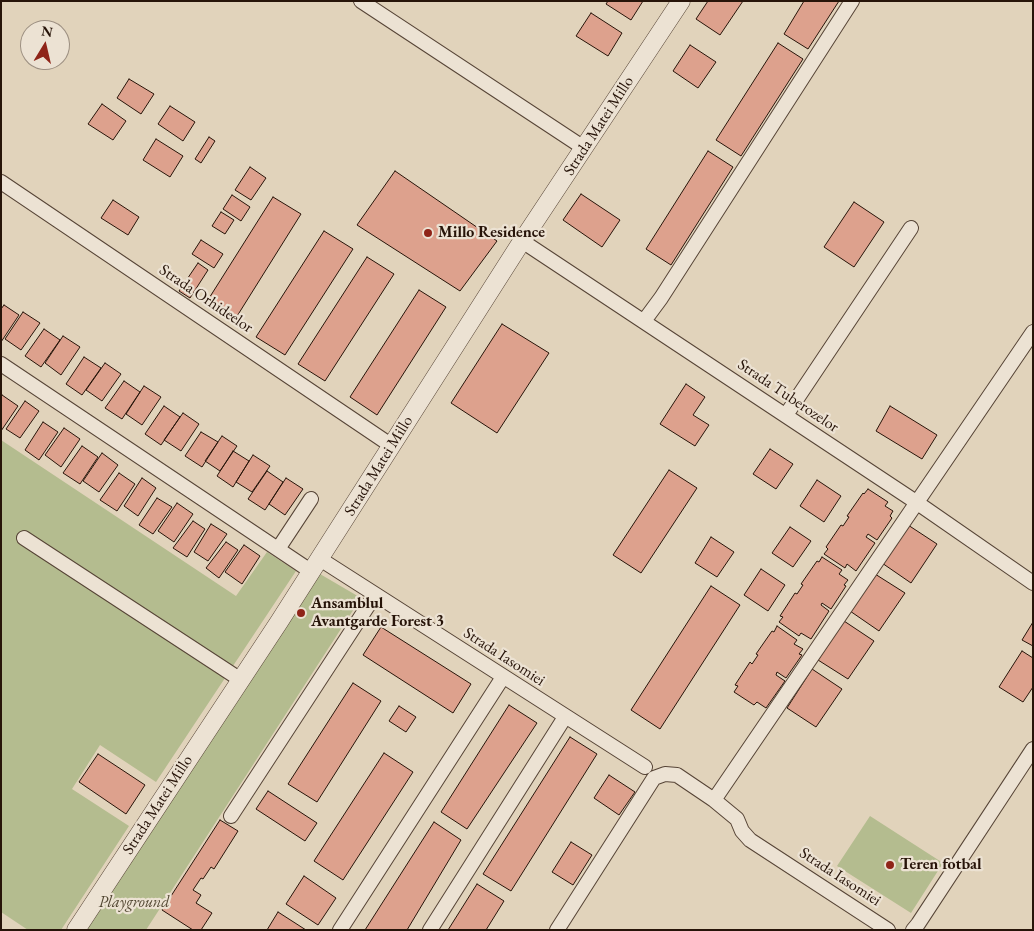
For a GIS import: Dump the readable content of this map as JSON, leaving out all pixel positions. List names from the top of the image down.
{
  "streets": {
    "street": [
      "Strada Matei Millo",
      "Strada Orhideelor",
      "Strada Tuberozelor",
      "Strada Iasomiei"
    ]
  },
  "crossings": [
    ["Strada Matei Millo", "Strada Orhideelor"],
    ["Strada Matei Millo", "Strada Tuberozelor"],
    ["Strada Matei Millo", "Strada Iasomiei"]
  ],
  "parks": ["Playground"],
  "places": ["Millo Residence", "Ansamblul Avantgarde Forest 3", "Teren fotbal"],
  "north": "top"
}
